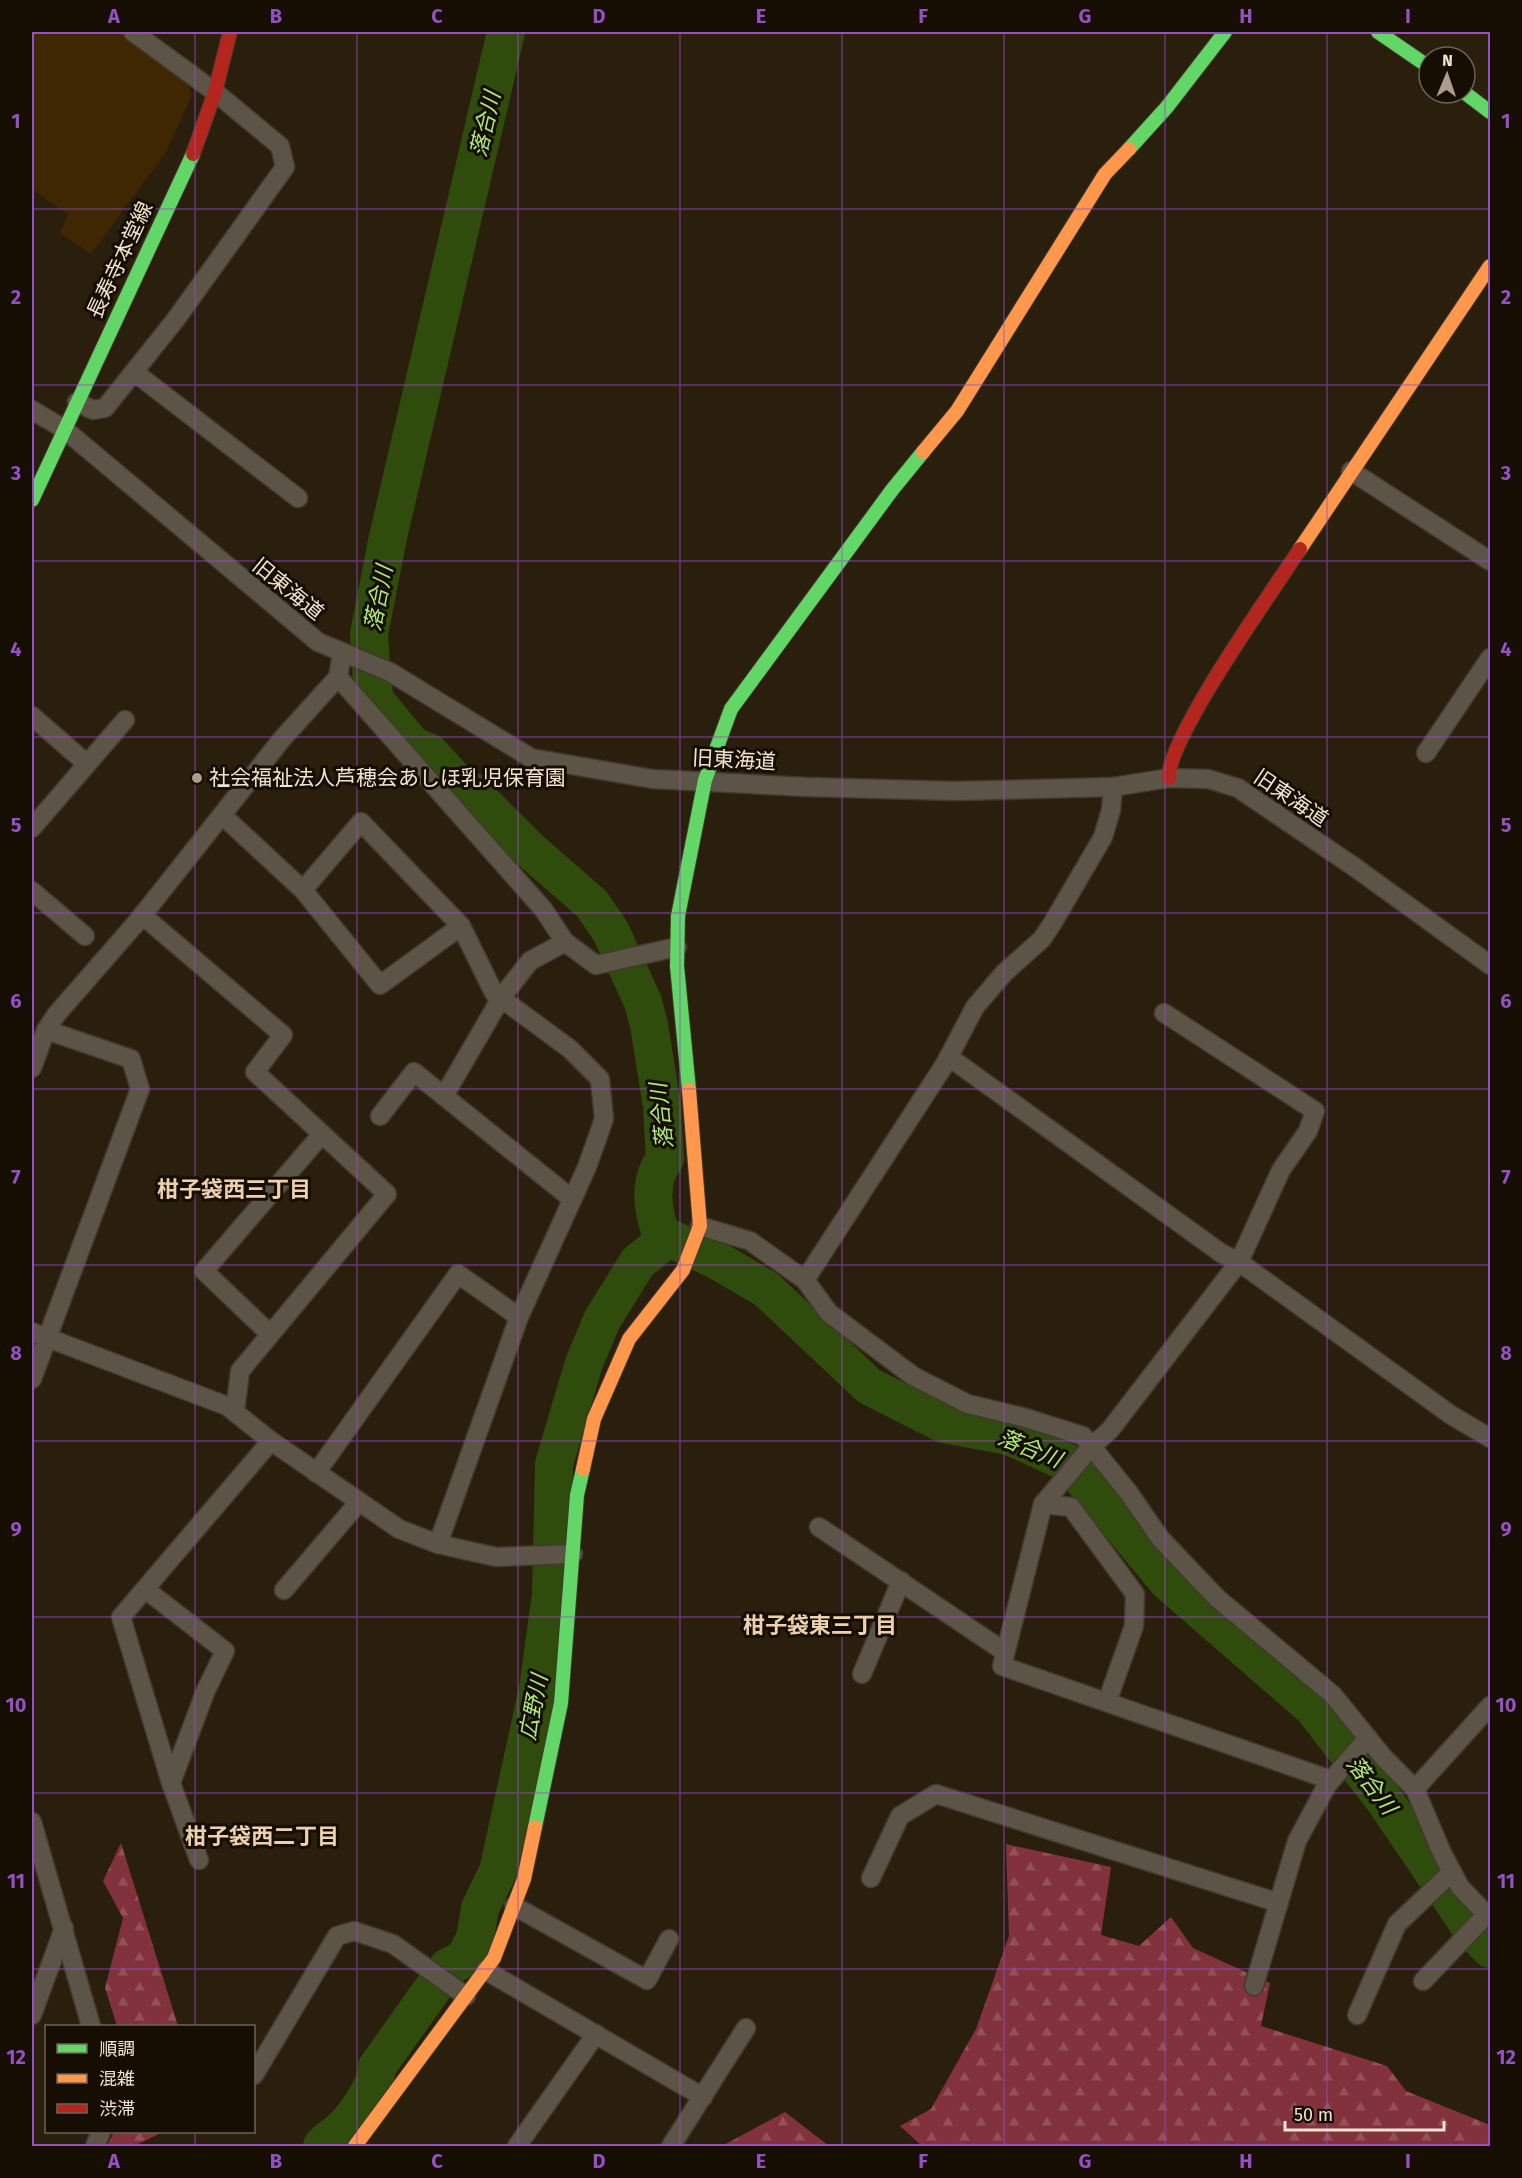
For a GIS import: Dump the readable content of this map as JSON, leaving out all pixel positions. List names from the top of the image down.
{
  "streets": {
    "street": ["長寿寺本堂線", "旧東海道"]
  },
  "crossings": [
    ["長寿寺本堂線", "旧東海道"]
  ],
  "districts": ["柑子袋西三丁目", "柑子袋東三丁目", "柑子袋西二丁目"],
  "water": ["落合川", "広野川"],
  "places": ["社会福祉法人芦穂会あしほ乳児保育園"],
  "legend": ["順調", "混雑", "渋滞"],
  "scale_bar": "50 m",
  "north": "top",
  "grid": {
    "columns": [
      "A",
      "B",
      "C",
      "D",
      "E",
      "F",
      "G",
      "H",
      "I"
    ],
    "rows": [
      "1",
      "2",
      "3",
      "4",
      "5",
      "6",
      "7",
      "8",
      "9",
      "10",
      "11",
      "12"
    ]
  }
}
